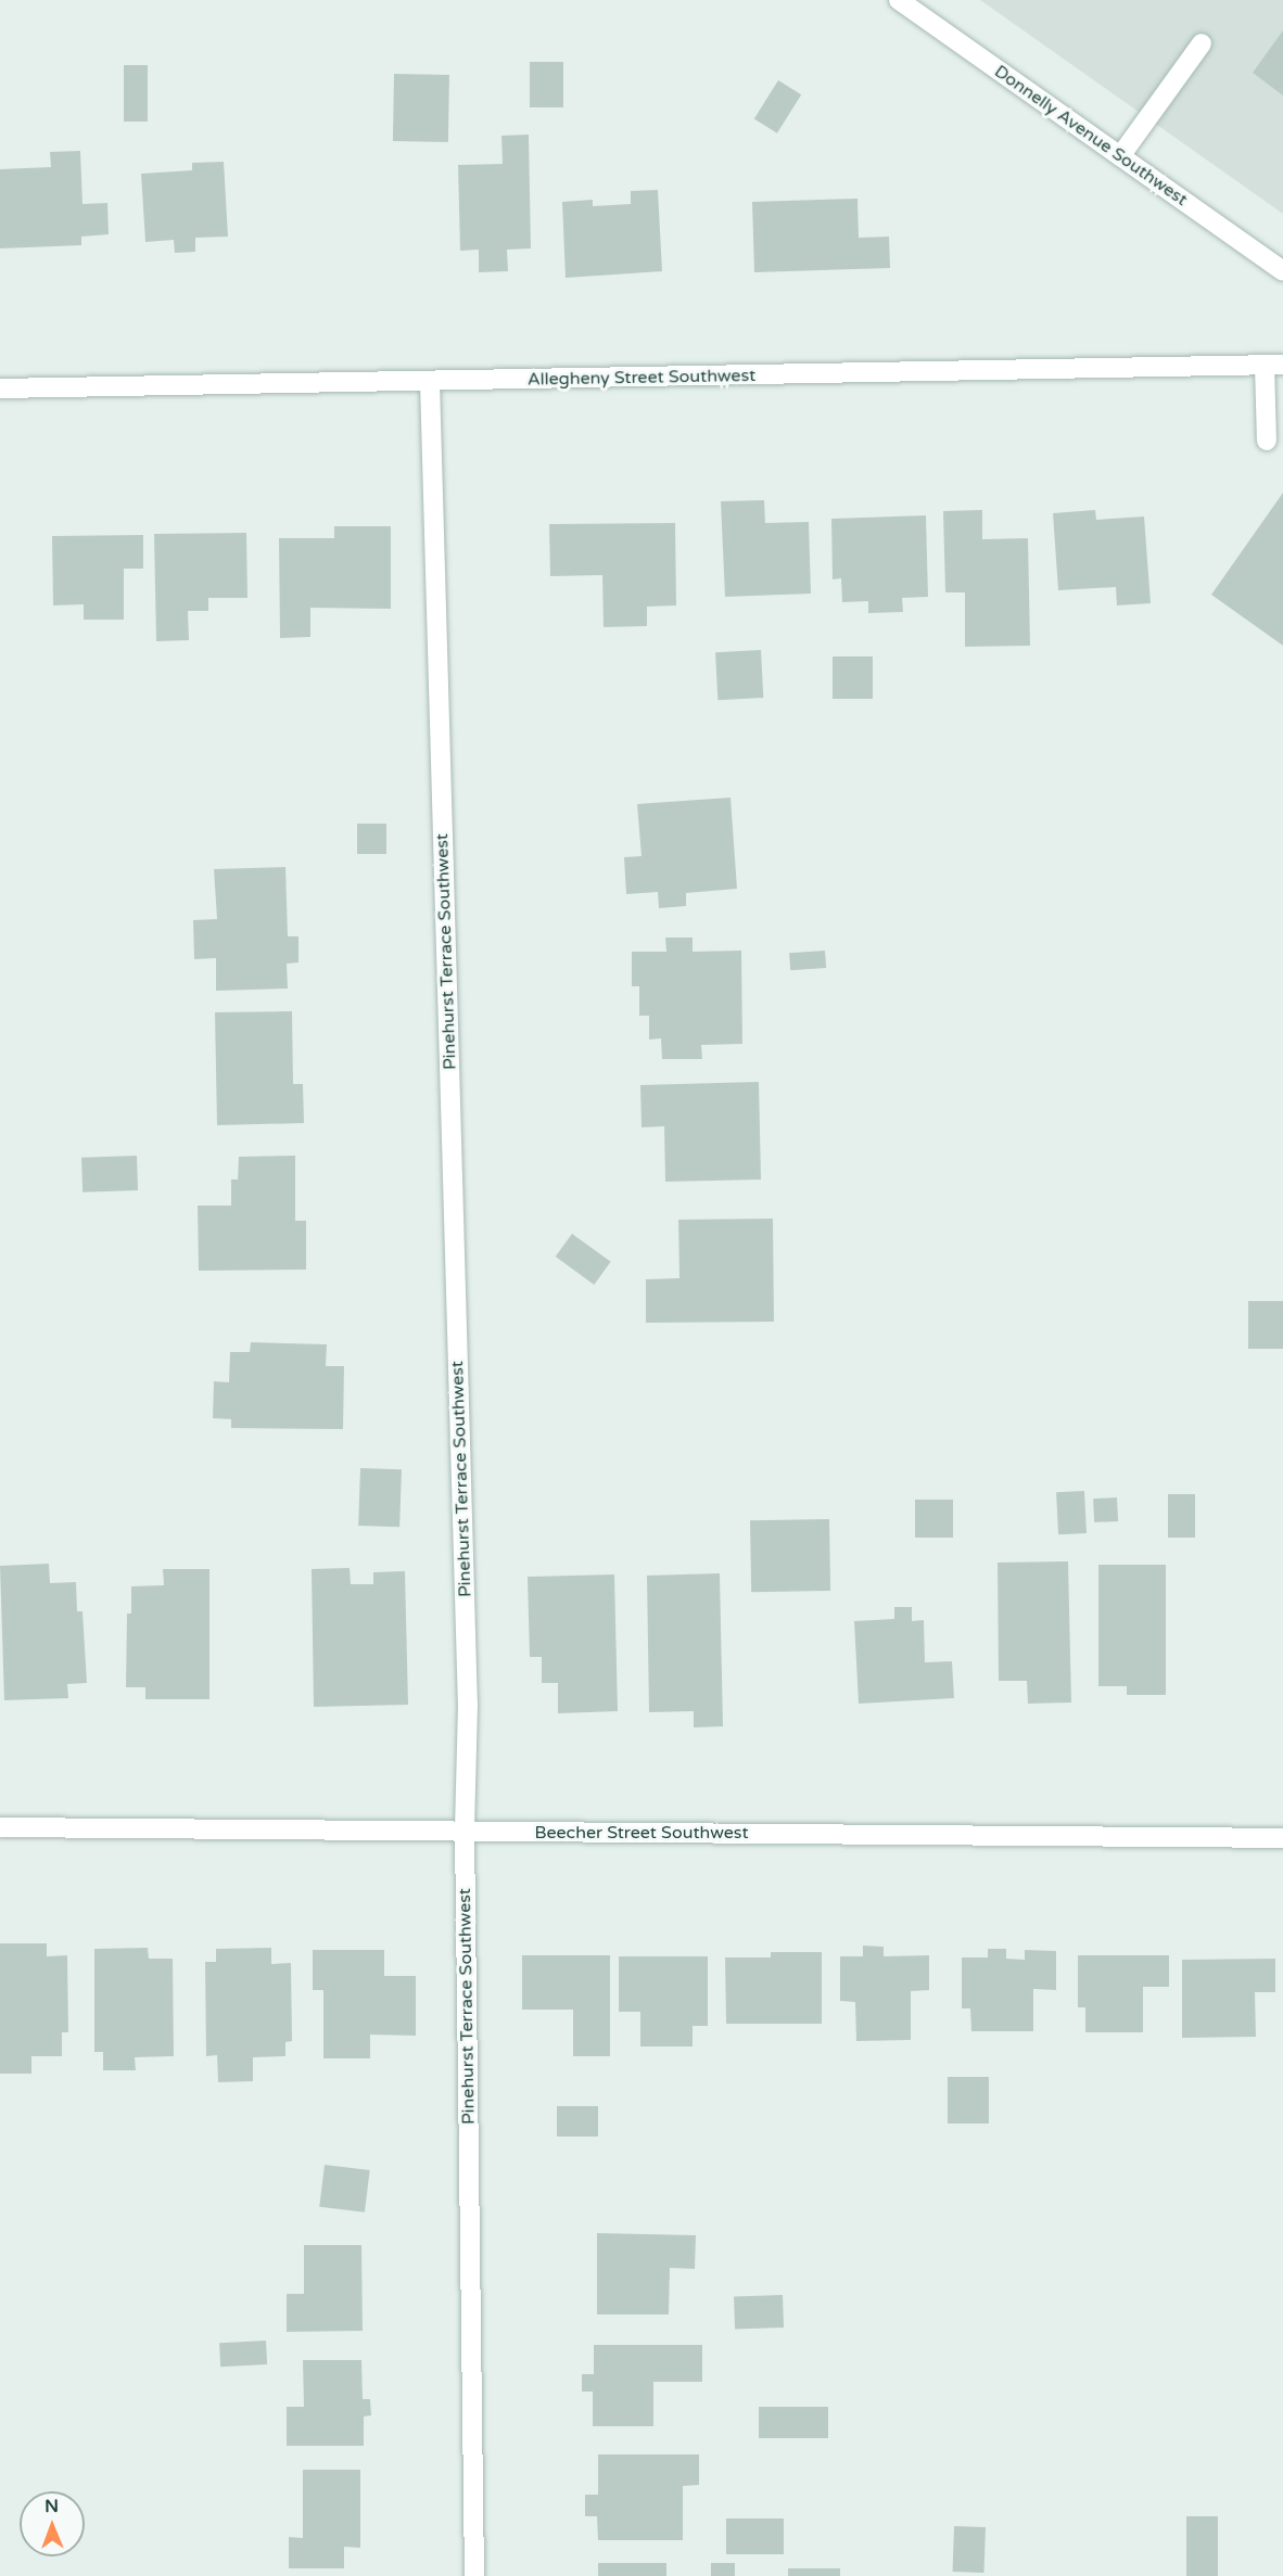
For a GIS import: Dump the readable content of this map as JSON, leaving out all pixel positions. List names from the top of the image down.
{
  "streets": {
    "street": [
      "Donnelly Avenue Southwest",
      "Allegheny Street Southwest",
      "Pinehurst Terrace Southwest",
      "Beecher Street Southwest"
    ]
  },
  "crossings": [
    ["Allegheny Street Southwest", "Pinehurst Terrace Southwest"],
    ["Pinehurst Terrace Southwest", "Beecher Street Southwest"]
  ],
  "north": "top"
}
